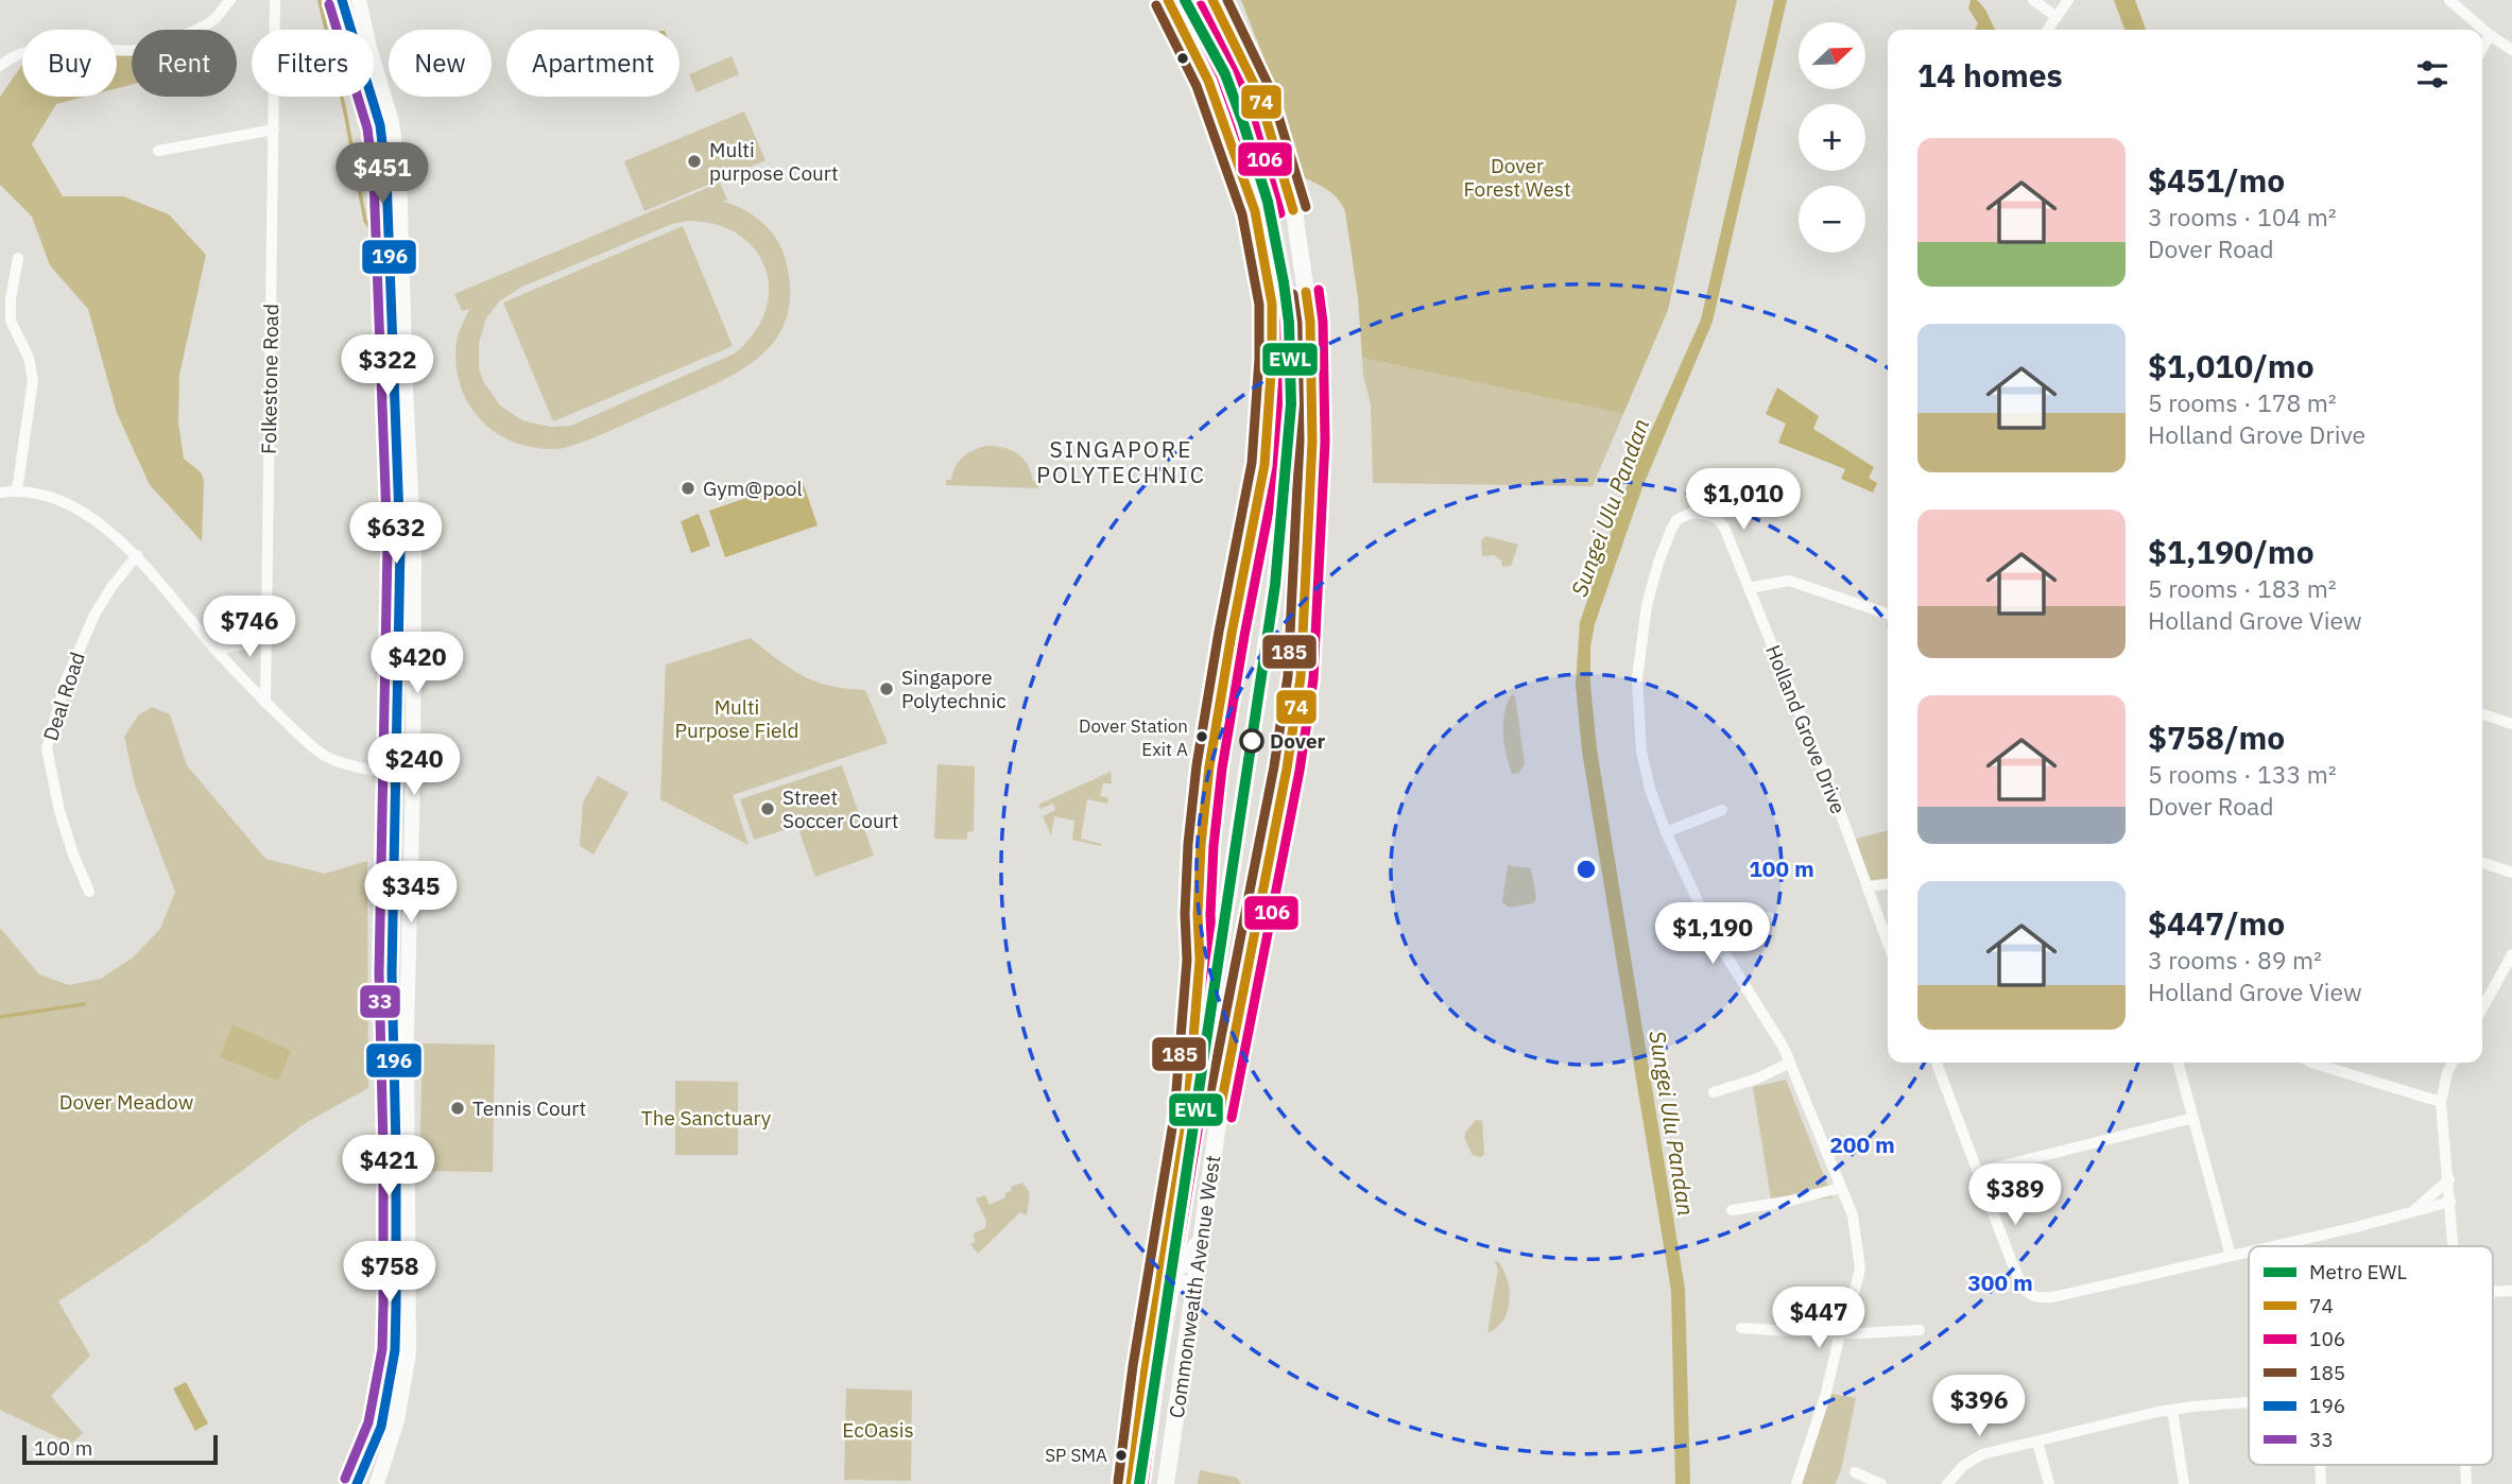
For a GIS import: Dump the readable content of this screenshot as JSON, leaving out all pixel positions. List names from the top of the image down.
{
  "streets": {
    "main road": ["Commonwealth Avenue West"],
    "street": ["Folkestone Road", "Deal Road", "Holland Grove Drive"]
  },
  "districts": ["SINGAPORE POLYTECHNIC"],
  "water": ["Sungei Ulu Pandan"],
  "parks": [
    "Dover Forest West",
    "Multi Purpose Field",
    "Dover Meadow",
    "The Sanctuary",
    "EcOasis"
  ],
  "places": [
    "Multi purpose Court",
    "Gym@pool",
    "Singapore Polytechnic",
    "Dover Station Exit A",
    "Dover",
    "Street Soccer Court",
    "Tennis Court",
    "SP SMA"
  ],
  "lines": [
    "metro line EWL",
    "transit line 74",
    "transit line 106",
    "transit line 185",
    "transit line 196",
    "transit line 33"
  ],
  "legend": [
    "Metro EWL",
    "74",
    "106",
    "185",
    "196",
    "33"
  ],
  "scale_bar": "100 m",
  "north": "top right",
  "page": {
    "map_buttons": ["+", "−"],
    "chip": [
      "Buy",
      "Rent",
      "Filters",
      "New",
      "Apartment"
    ],
    "heading": "14 homes",
    "list": [
      {
        "name": "$451/mo",
        "note": "3 rooms · 104 m² · Dover Road"
      },
      {
        "name": "$1,010/mo",
        "note": "5 rooms · 178 m² · Holland Grove Drive"
      },
      {
        "name": "$1,190/mo",
        "note": "5 rooms · 183 m² · Holland Grove View"
      },
      {
        "name": "$758/mo",
        "note": "5 rooms · 133 m² · Dover Road"
      },
      {
        "name": "$447/mo",
        "note": "3 rooms · 89 m² · Holland Grove View"
      }
    ],
    "price": [
      "$451",
      "$322",
      "$1,010",
      "$632",
      "$746",
      "$420",
      "$240",
      "$345",
      "$1,190",
      "$421",
      "$389",
      "$758",
      "$447",
      "$396"
    ],
    "scale": "100 m"
  },
  "rings": ["100 m", "200 m", "300 m"]
}
